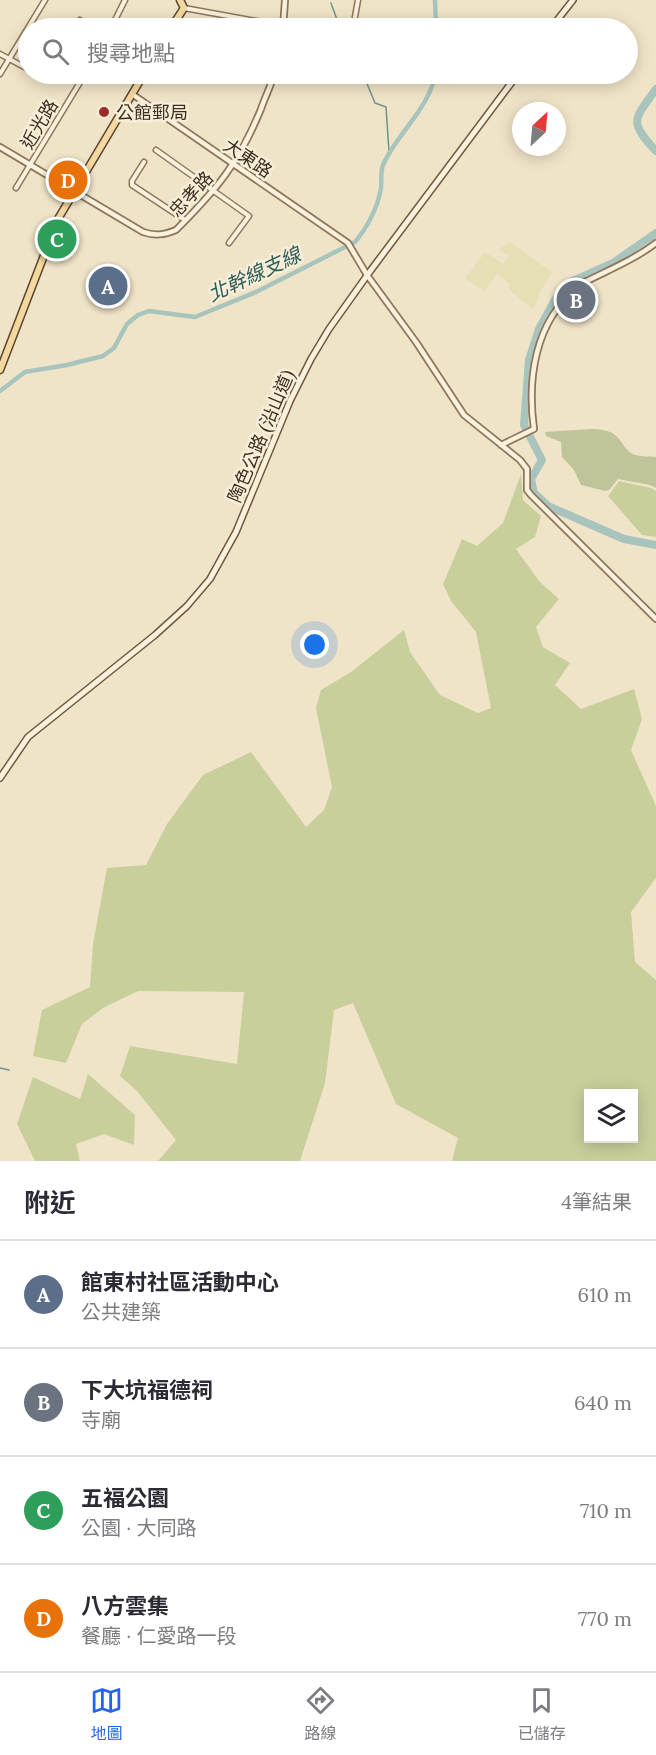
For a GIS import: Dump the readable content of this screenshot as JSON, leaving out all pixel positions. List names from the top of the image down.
{
  "streets": {
    "main road": ["陶色公路 (沿山道)"],
    "street": ["近光路", "大東路", "忠孝路"]
  },
  "crossings": [
    ["近光路", "忠孝路"],
    ["大東路", "忠孝路"],
    ["大東路", "陶色公路 (沿山道)"]
  ],
  "water": ["北幹線支線"],
  "places": ["公館郵局"],
  "north": "top right",
  "page": {
    "search": "搜尋地點",
    "pins": [
      "D",
      "C",
      "A",
      "B"
    ],
    "heading": ["附近", "4筆結果"],
    "list": [
      {
        "mark": "A",
        "name": "館東村社區活動中心",
        "note": "公共建築",
        "value": "610 m"
      },
      {
        "mark": "B",
        "name": "下大坑福德祠",
        "note": "寺廟",
        "value": "640 m"
      },
      {
        "mark": "C",
        "name": "五福公園",
        "note": "公園 · 大同路",
        "value": "710 m"
      },
      {
        "mark": "D",
        "name": "八方雲集",
        "note": "餐廳 · 仁愛路一段",
        "value": "770 m"
      }
    ],
    "nav": ["地圖", "路線", "已儲存"]
  }
}
